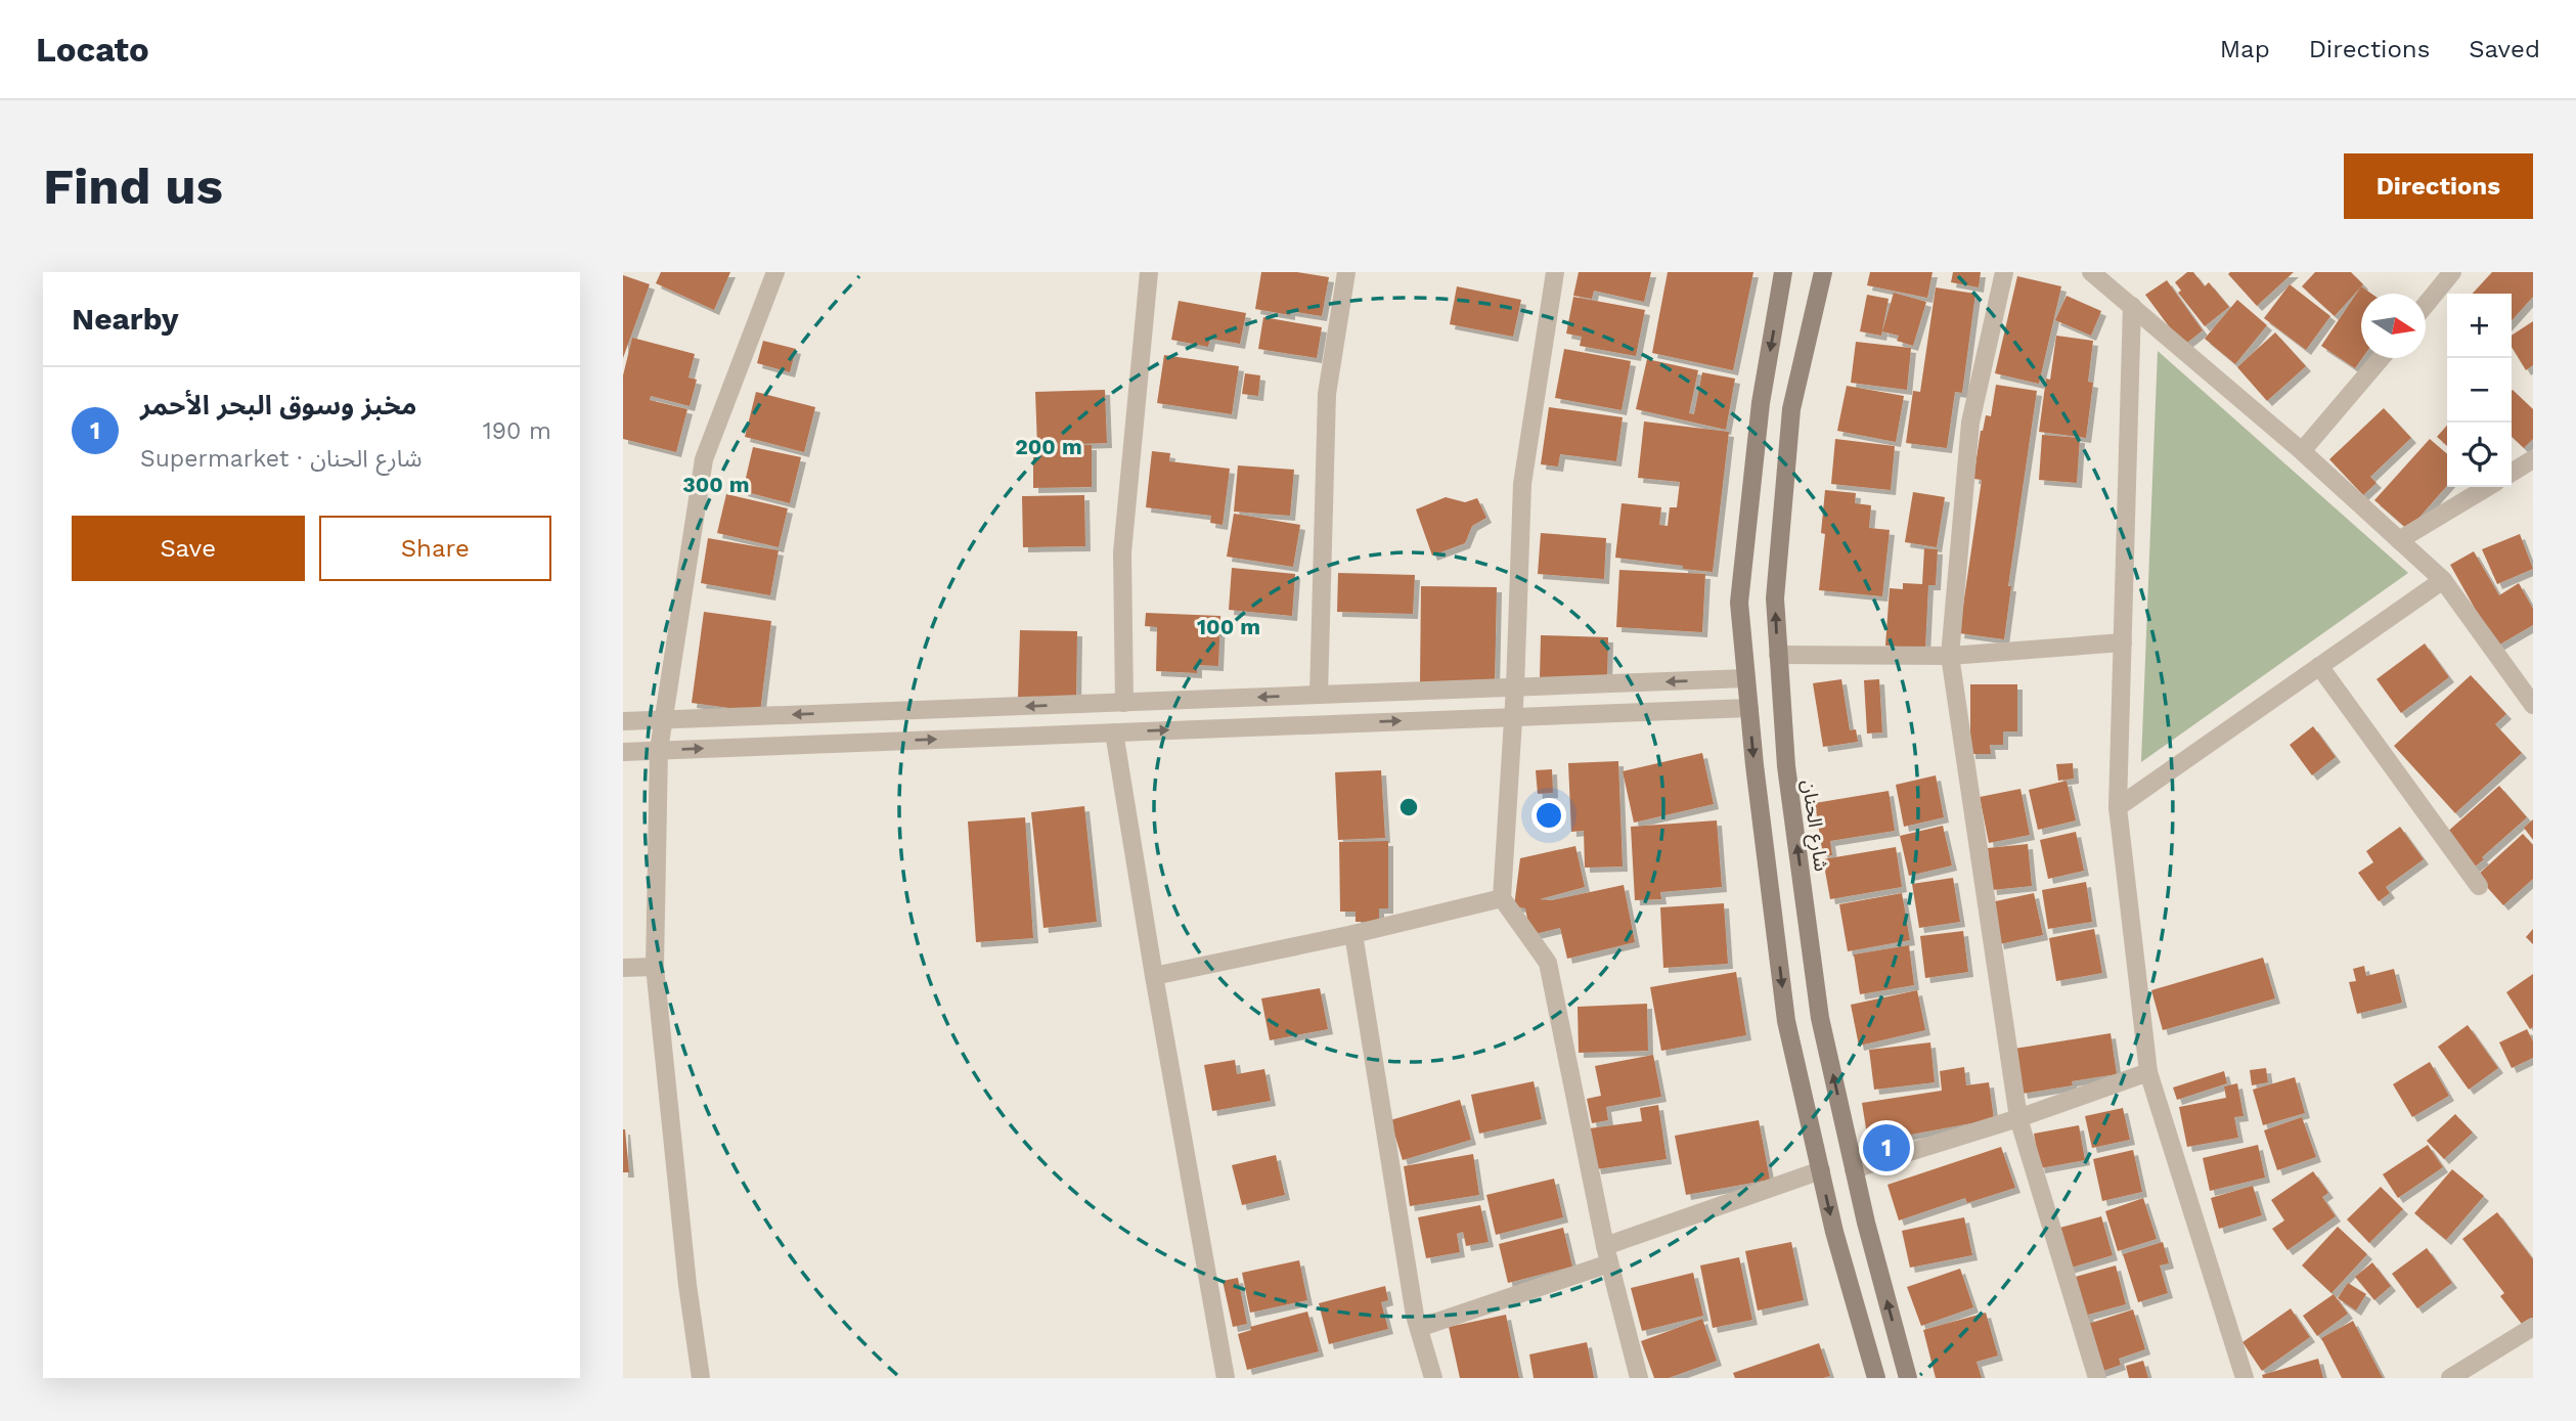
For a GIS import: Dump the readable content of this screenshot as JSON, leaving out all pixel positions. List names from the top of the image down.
{
  "streets": {
    "main road": ["شارع الحنان"]
  },
  "north": "right",
  "page": {
    "header": "Locato",
    "nav": ["Map", "Directions", "Saved"],
    "buttons": [
      "Directions",
      ["Save", "Share"]
    ],
    "title": "Find us",
    "heading": "Nearby",
    "map_buttons": ["+", "−"],
    "list": [
      {
        "mark": "1",
        "name": "مخبز وسوق البحر الأحمر",
        "note": "Supermarket · شارع الحنان",
        "value": "190 m"
      }
    ],
    "pins": "1"
  },
  "rings": ["200 m", "300 m", "100 m"]
}
